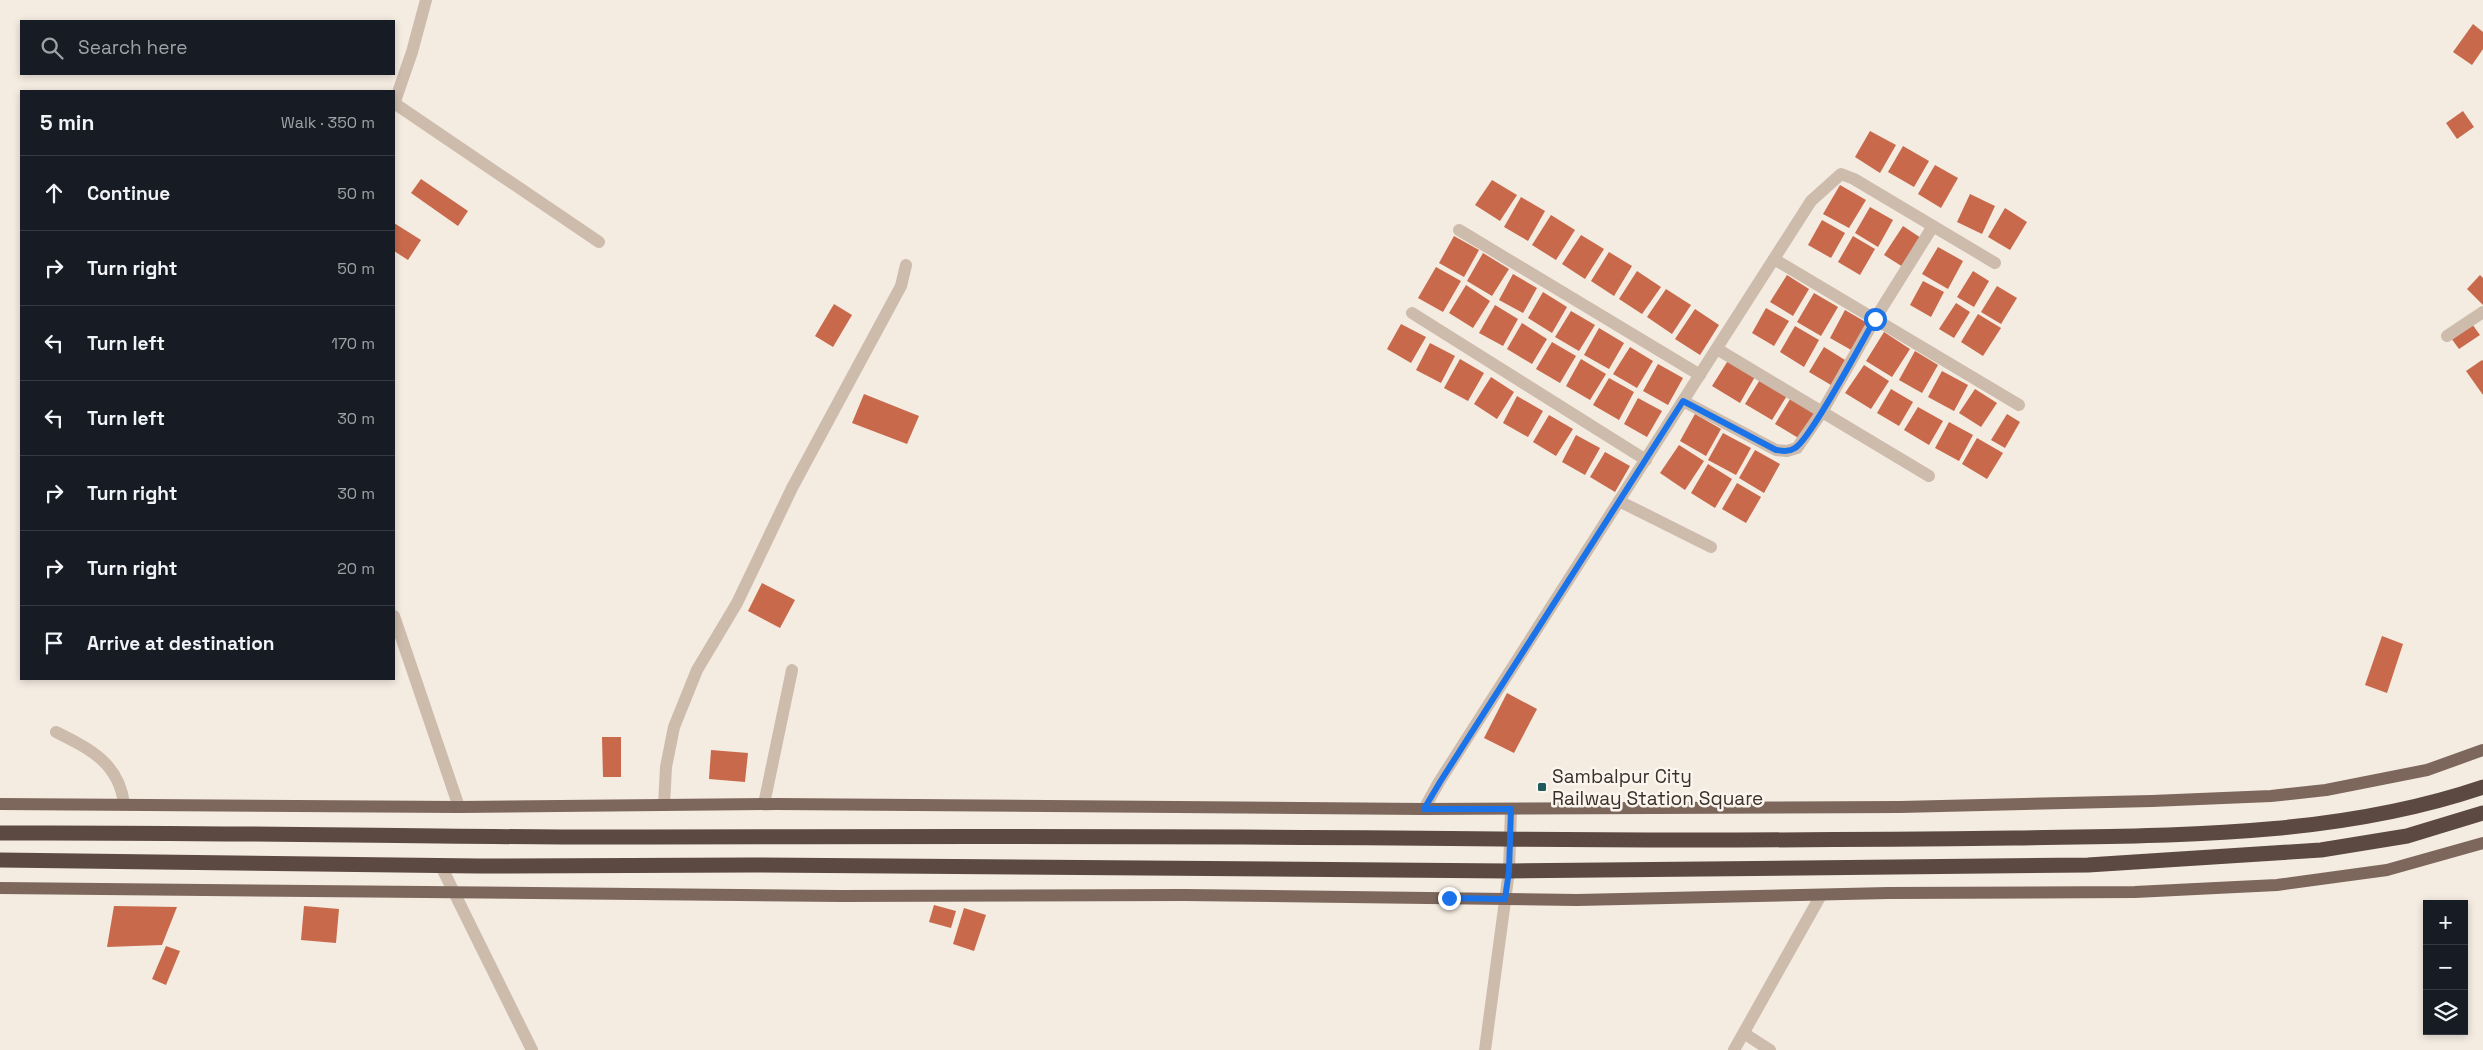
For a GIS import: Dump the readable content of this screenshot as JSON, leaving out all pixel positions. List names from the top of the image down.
{
  "places": {
    "transit": ["Sambalpur City Railway Station Square"]
  },
  "page": {
    "search": "Search here",
    "heading": ["5 min", "Walk · 350 m"],
    "list": [
      ["Continue", "50 m"],
      ["Turn right", "50 m"],
      ["Turn left", "170 m"],
      ["Turn left", "30 m"],
      ["Turn right", "30 m"],
      ["Turn right", "20 m"],
      "Arrive at destination"
    ],
    "map_buttons": ["+", "−"]
  }
}
